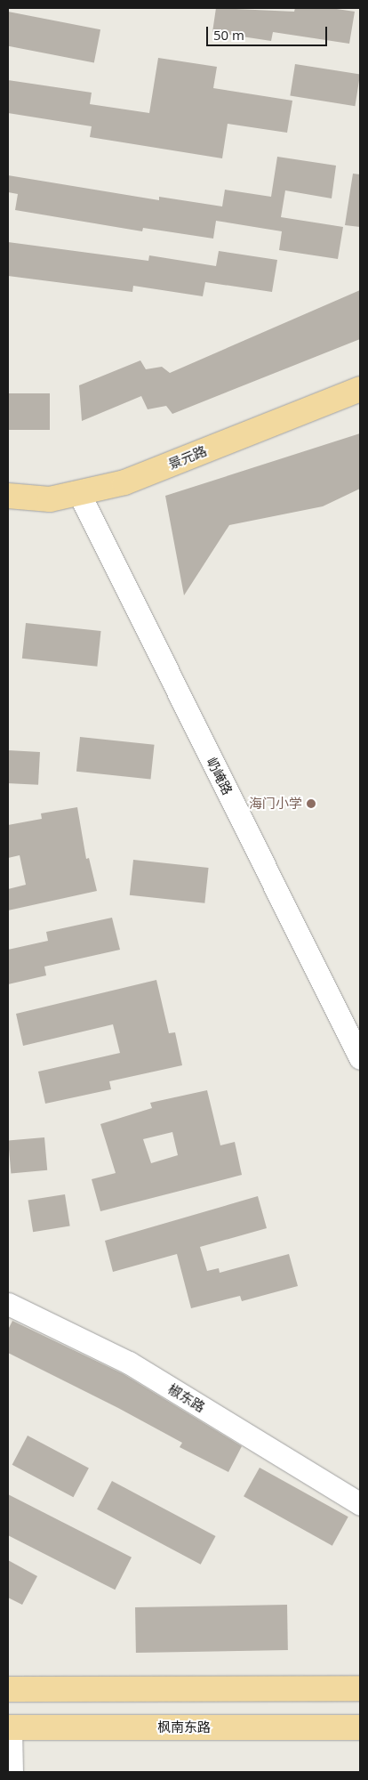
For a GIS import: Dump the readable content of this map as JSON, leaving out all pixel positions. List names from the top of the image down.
{
  "streets": {
    "main road": ["景元路", "枫南东路"],
    "street": ["屷崦路", "椒东路"]
  },
  "crossings": [
    ["景元路", "屷崦路"]
  ],
  "places": ["海门小学"],
  "scale_bar": "50 m"
}
